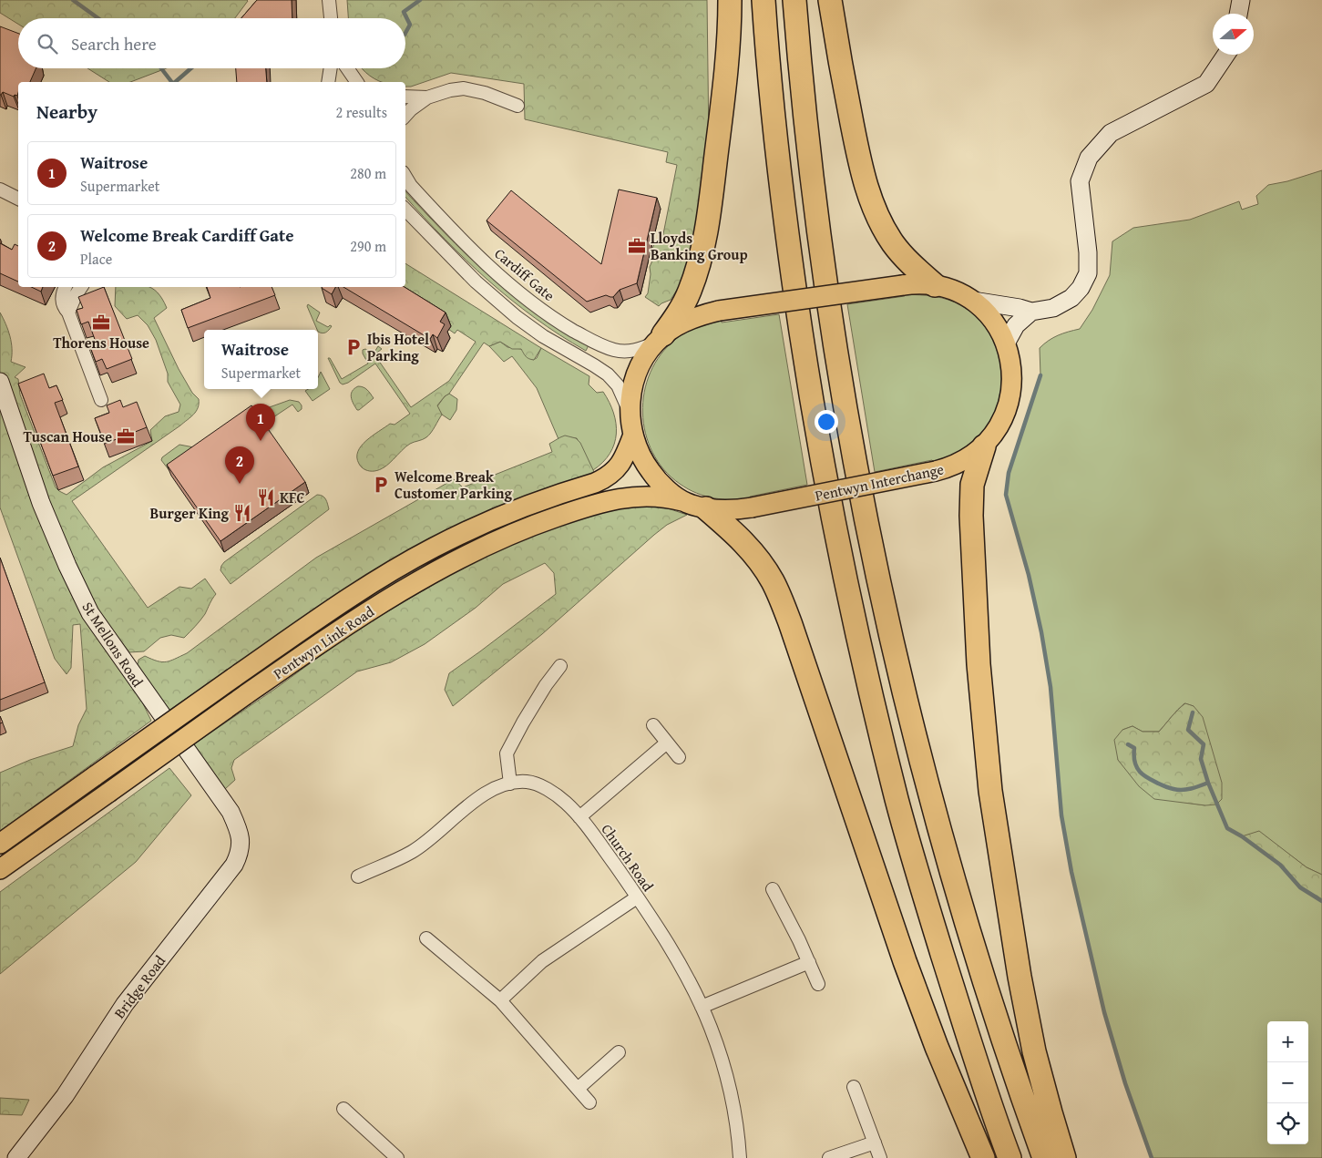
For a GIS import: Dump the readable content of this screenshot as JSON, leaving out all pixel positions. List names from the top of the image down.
{
  "streets": {
    "main road": [
      "Pentwyn Interchange",
      "Pentwyn Link Road",
      "St Mellons Road",
      "Bridge Road"
    ],
    "street": ["Cardiff Gate", "Church Road"]
  },
  "crossings": [
    ["Cardiff Gate", "Pentwyn Interchange"],
    ["Pentwyn Interchange", "Pentwyn Link Road"],
    ["St Mellons Road", "Bridge Road"]
  ],
  "places": {
    "office": ["Lloyds Banking Group", "Thorens House", "Tuscan House"],
    "parking": ["Ibis Hotel Parking", "Welcome Break Customer Parking"],
    "restaurant": ["KFC", "Burger King"]
  },
  "north": "right",
  "page": {
    "search": "Search here",
    "heading": ["Nearby", "2 results"],
    "list": [
      {
        "mark": "1",
        "name": "Waitrose",
        "note": "Supermarket",
        "value": "280 m"
      },
      {
        "mark": "2",
        "name": "Welcome Break Cardiff Gate",
        "note": "Place",
        "value": "290 m"
      }
    ],
    "popup": ["Waitrose", "Supermarket"],
    "pins": ["1", "2"],
    "map_buttons": ["+", "−"]
  }
}
